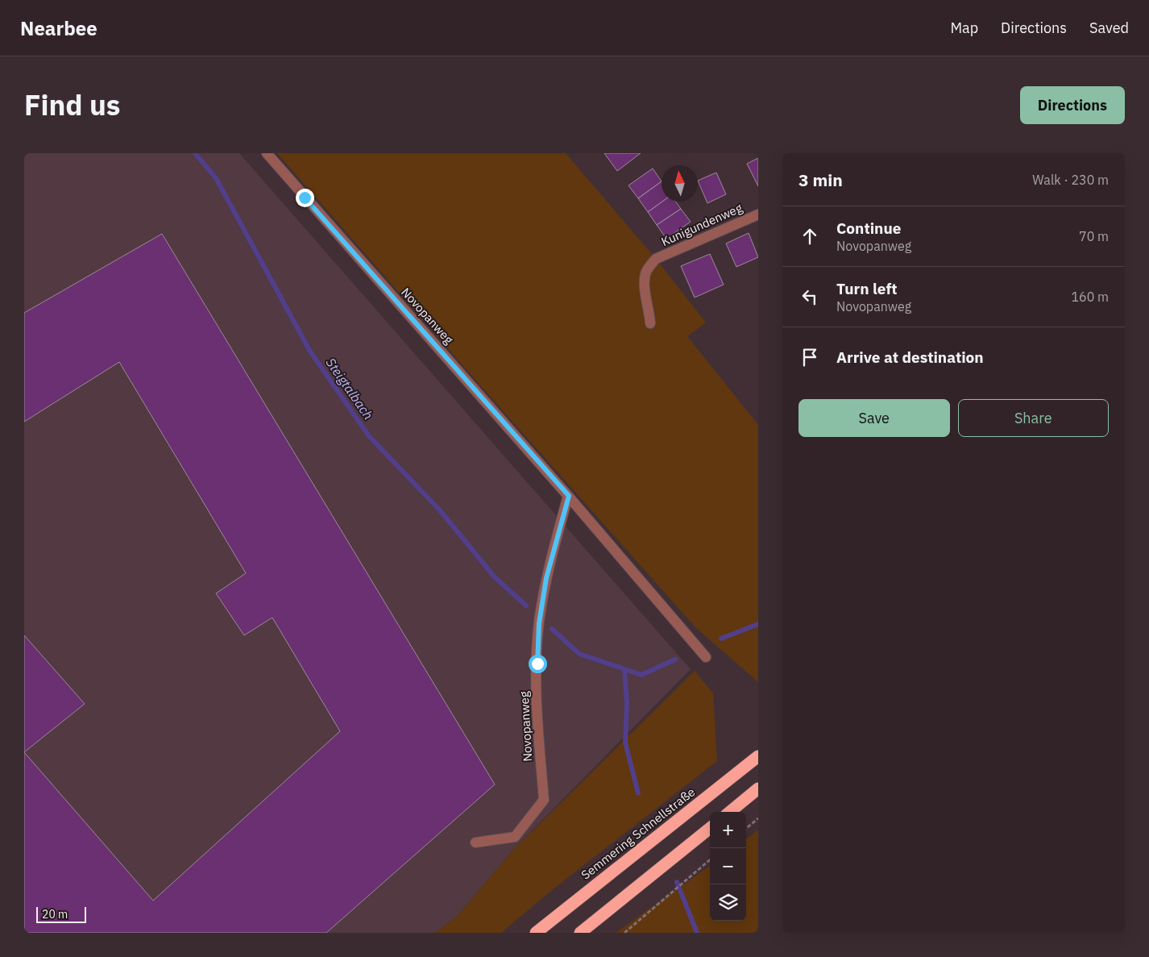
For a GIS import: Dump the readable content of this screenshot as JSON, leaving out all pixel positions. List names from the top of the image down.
{
  "streets": {
    "highway": ["Semmering Schnellstraße"],
    "street": ["Kunigundenweg", "Novopanweg"]
  },
  "water": ["Steigtalbach"],
  "scale_bar": "20 m",
  "north": "top",
  "page": {
    "header": "Nearbee",
    "nav": ["Map", "Directions", "Saved"],
    "title": "Find us",
    "buttons": [
      "Directions",
      ["Save", "Share"]
    ],
    "heading": ["3 min", "Walk · 230 m"],
    "list": [
      ["Continue", "Novopanweg", "70 m"],
      ["Turn left", "Novopanweg", "160 m"],
      "Arrive at destination"
    ],
    "map_buttons": ["+", "−"],
    "scale": "20 m"
  }
}
